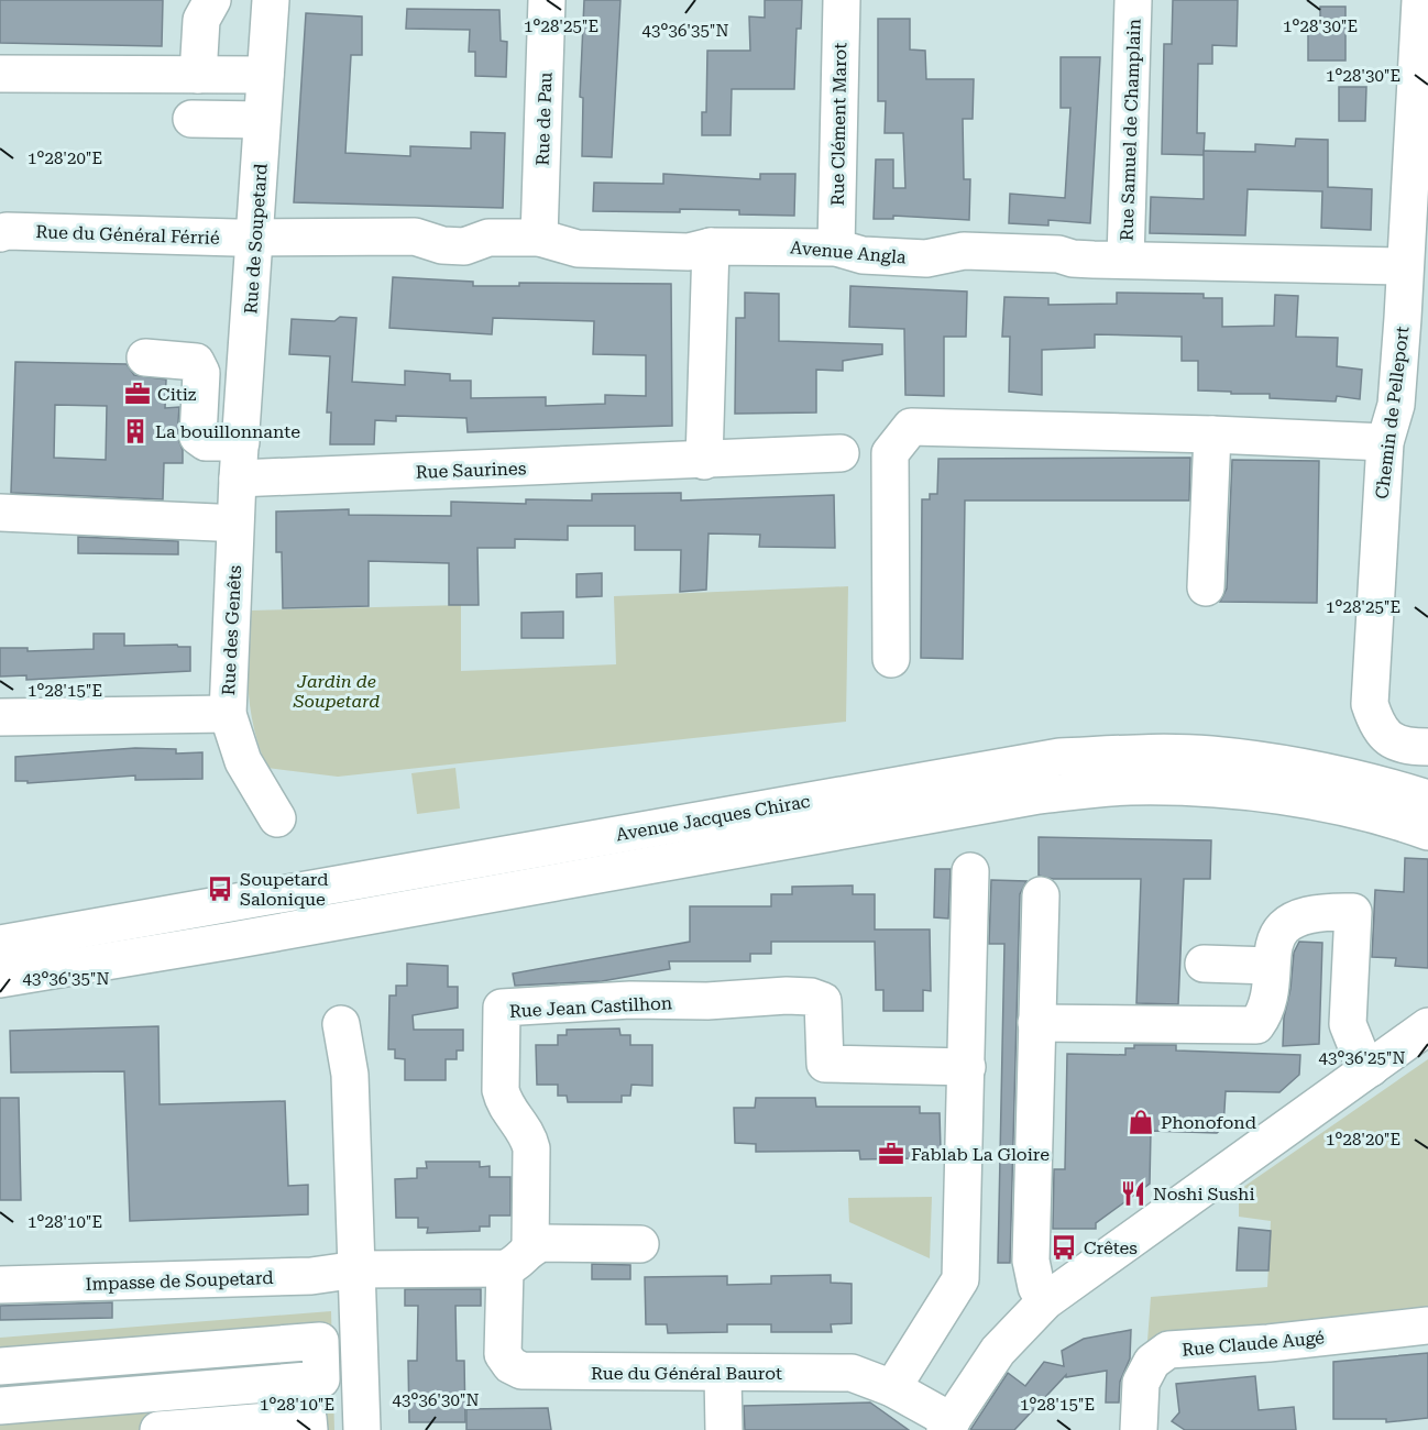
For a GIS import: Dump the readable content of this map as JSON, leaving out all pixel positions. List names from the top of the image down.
{
  "streets": {
    "street": [
      "Rue de Pau",
      "Rue Clément Marot",
      "Rue Samuel de Champlain",
      "Rue du Général Férrié",
      "Rue de Soupetard",
      "Avenue Angla",
      "Chemin de Pelleport",
      "Rue Saurines",
      "Rue des Genêts",
      "Avenue Jacques Chirac",
      "Rue Jean Castilhon",
      "Impasse de Soupetard",
      "Rue Claude Augé",
      "Rue du Général Baurot"
    ]
  },
  "crossings": [
    ["Rue de Pau", "Avenue Angla"],
    ["Rue Clément Marot", "Avenue Angla"],
    ["Rue Samuel de Champlain", "Avenue Angla"],
    ["Rue du Général Férrié", "Rue de Soupetard"],
    ["Rue du Général Férrié", "Avenue Angla"],
    ["Rue de Soupetard", "Avenue Angla"],
    ["Rue de Soupetard", "Rue Saurines"],
    ["Rue de Soupetard", "Rue des Genêts"],
    ["Avenue Angla", "Chemin de Pelleport"],
    ["Rue Saurines", "Rue des Genêts"],
    ["Rue Jean Castilhon", "Impasse de Soupetard"],
    ["Rue Jean Castilhon", "Rue du Général Baurot"],
    ["Impasse de Soupetard", "Rue du Général Baurot"]
  ],
  "parks": ["Jardin de Soupetard"],
  "places": {
    "office": ["Citiz", "Fablab La Gloire"],
    "building": ["La bouillonnante"],
    "bus stop": ["Soupetard Salonique", "Crêtes"],
    "shop": ["Phonofond"],
    "restaurant": ["Noshi Sushi"]
  },
  "coordinates": [
    "1°28'25\"E",
    "1°28'30\"E",
    "43°36'35\"N",
    "1°28'20\"E",
    "1°28'15\"E",
    "43°36'25\"N",
    "1°28'10\"E",
    "43°36'30\"N"
  ]
}
